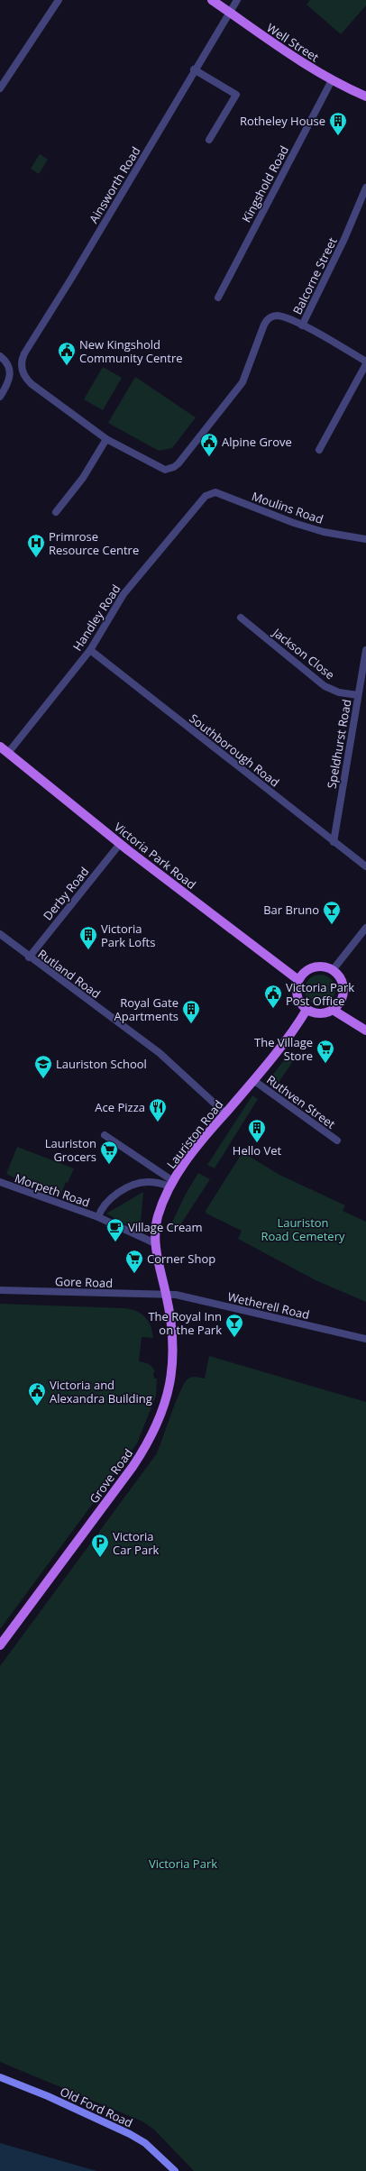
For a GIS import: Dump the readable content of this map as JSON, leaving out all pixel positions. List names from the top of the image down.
{
  "streets": {
    "main road": [
      "Well Street",
      "Victoria Park Road",
      "Lauriston Road",
      "Grove Road",
      "Old Ford Road"
    ],
    "street": [
      "Kingshold Road",
      "Ainsworth Road",
      "Balcorne Street",
      "Moulins Road",
      "Handley Road",
      "Jackson Close",
      "Speldhurst Road",
      "Southborough Road",
      "Derby Road",
      "Rutland Road",
      "Ruthven Street",
      "Morpeth Road",
      "Gore Road",
      "Wetherell Road"
    ]
  },
  "crossings": [
    ["Well Street", "Kingshold Road"],
    ["Well Street", "Ainsworth Road"],
    ["Moulins Road", "Handley Road"],
    ["Handley Road", "Southborough Road"],
    ["Handley Road", "Victoria Park Road"],
    ["Jackson Close", "Speldhurst Road"],
    ["Speldhurst Road", "Southborough Road"],
    ["Victoria Park Road", "Derby Road"],
    ["Victoria Park Road", "Lauriston Road"],
    ["Derby Road", "Rutland Road"],
    ["Rutland Road", "Lauriston Road"],
    ["Ruthven Street", "Lauriston Road"],
    ["Lauriston Road", "Morpeth Road"],
    ["Lauriston Road", "Gore Road"],
    ["Lauriston Road", "Wetherell Road"],
    ["Lauriston Road", "Grove Road"],
    ["Gore Road", "Wetherell Road"],
    ["Gore Road", "Grove Road"],
    ["Wetherell Road", "Grove Road"]
  ],
  "parks": ["Lauriston Road Cemetery", "Victoria Park"],
  "places": {
    "building": [
      "Rotheley House",
      "Victoria Park Lofts",
      "Royal Gate Apartments",
      "Hello Vet"
    ],
    "public building": [
      "New Kingshold Community Centre",
      "Alpine Grove",
      "Victoria Park Post Office",
      "Victoria and Alexandra Building"
    ],
    "hospital": ["Primrose Resource Centre"],
    "bar": ["Bar Bruno", "The Royal Inn on the Park"],
    "supermarket": ["The Village Store", "Lauriston Grocers", "Corner Shop"],
    "school or university": ["Lauriston School"],
    "restaurant": ["Ace Pizza"],
    "cafe": ["Village Cream"],
    "parking": ["Victoria Car Park"]
  }
}
